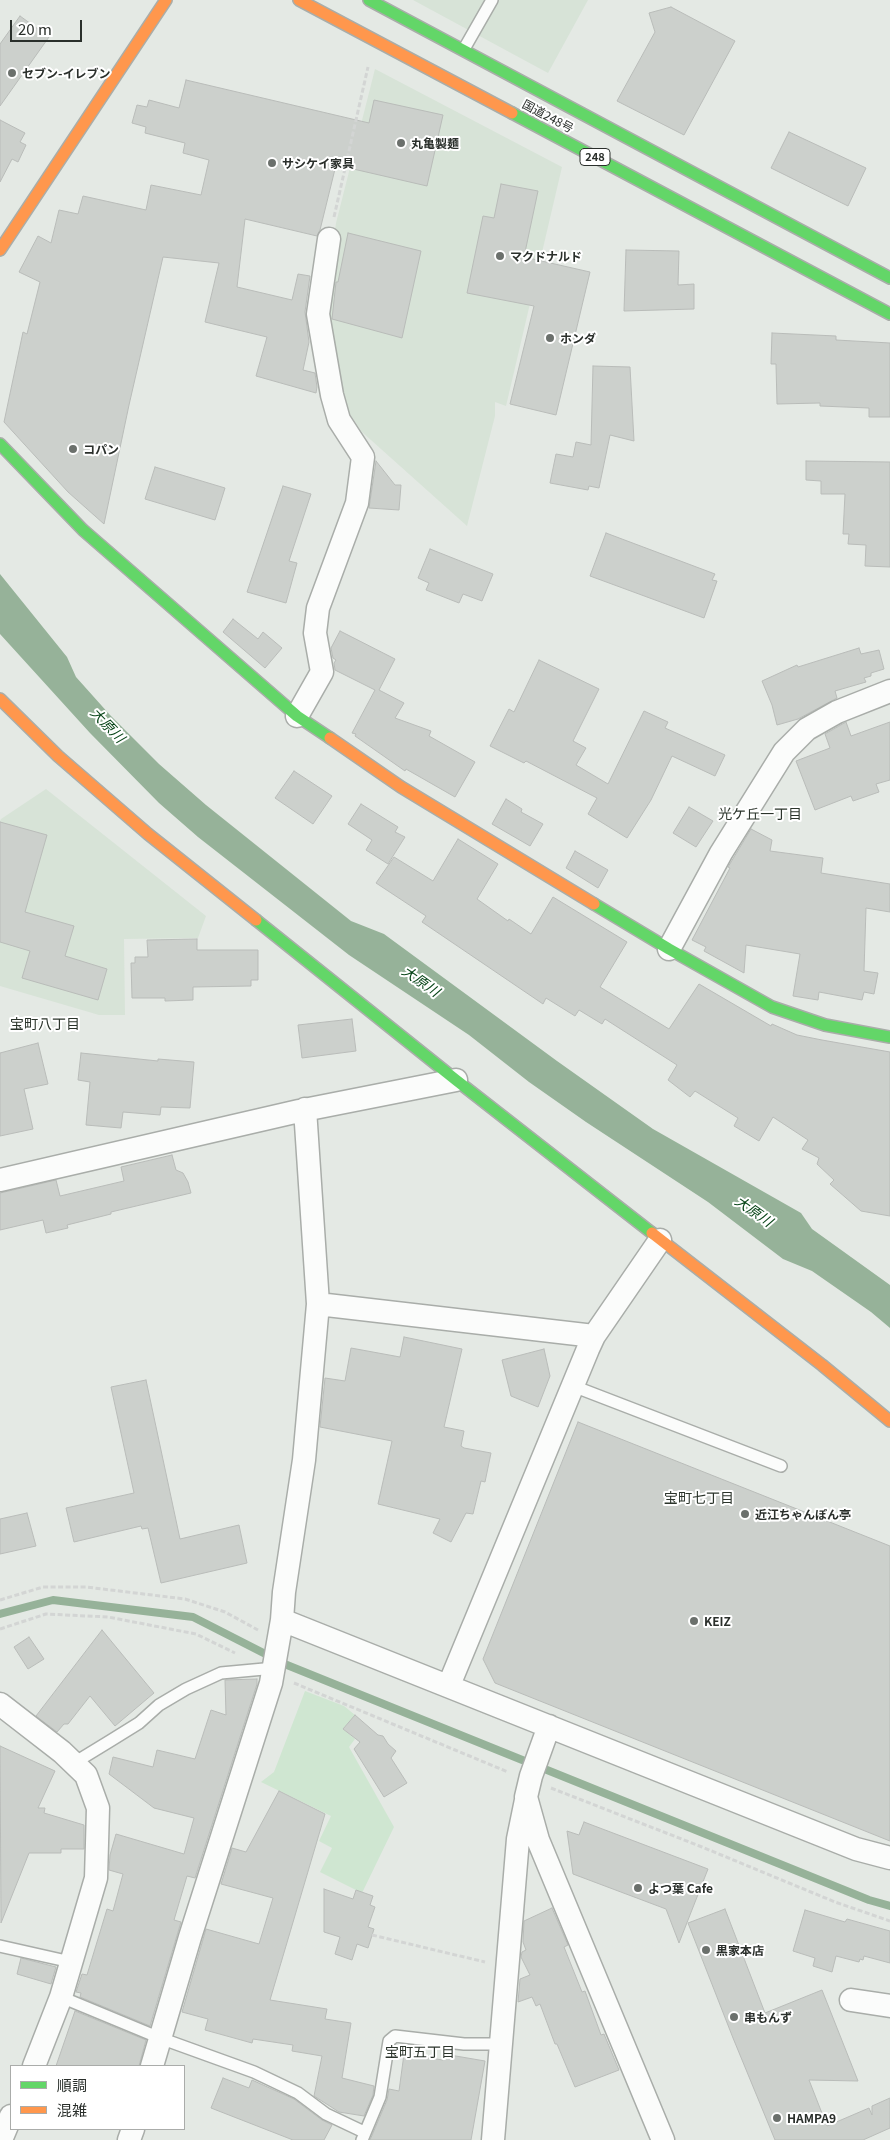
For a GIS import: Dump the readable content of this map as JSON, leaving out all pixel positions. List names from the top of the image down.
{
  "streets": {
    "main road": ["国道248号", "248"]
  },
  "districts": [
    "光ケ丘一丁目",
    "宝町八丁目",
    "宝町七丁目",
    "宝町五丁目"
  ],
  "water": ["大原川"],
  "places": [
    "セブン-イレブン",
    "丸亀製麺",
    "サシケイ家具",
    "マクドナルド",
    "ホンダ",
    "コパン",
    "近江ちゃんぽん亭",
    "KEIZ",
    "よつ葉 Cafe",
    "黒家本店",
    "串もんず",
    "HAMPA9"
  ],
  "legend": ["順調", "混雑"],
  "scale_bar": "20 m"
}
